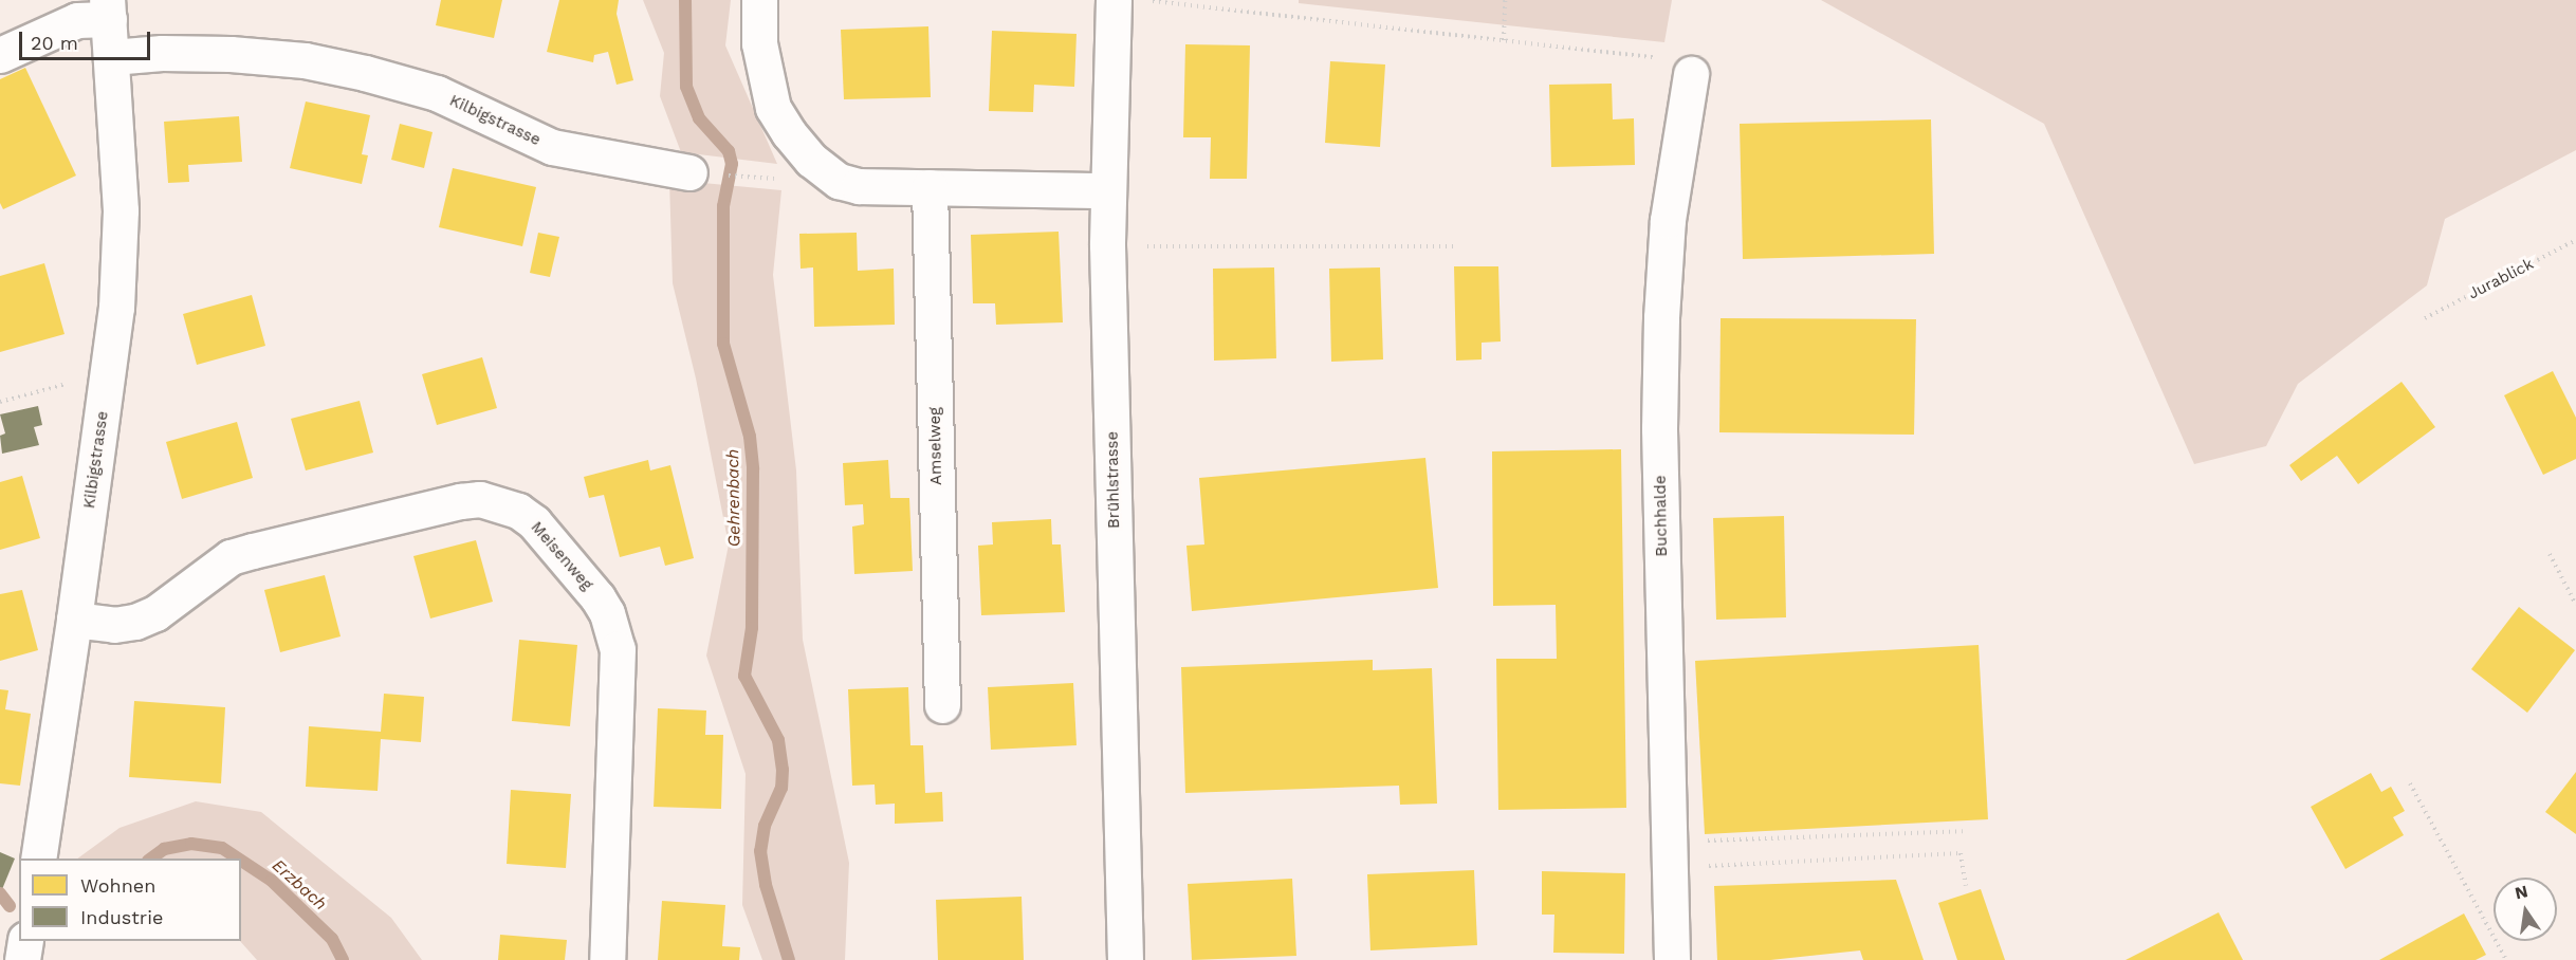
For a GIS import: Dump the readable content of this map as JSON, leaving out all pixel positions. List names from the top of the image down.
{
  "streets": {
    "street": [
      "Kilbigstrasse",
      "Amselweg",
      "Brühlstrasse",
      "Buchhalde",
      "Meisenweg"
    ],
    "path": ["Jurablick"]
  },
  "crossings": [
    ["Kilbigstrasse", "Meisenweg"]
  ],
  "water": ["Gehrenbach", "Erzbach"],
  "legend": ["Wohnen", "Industrie"],
  "scale_bar": "20 m",
  "north": "top"
}
